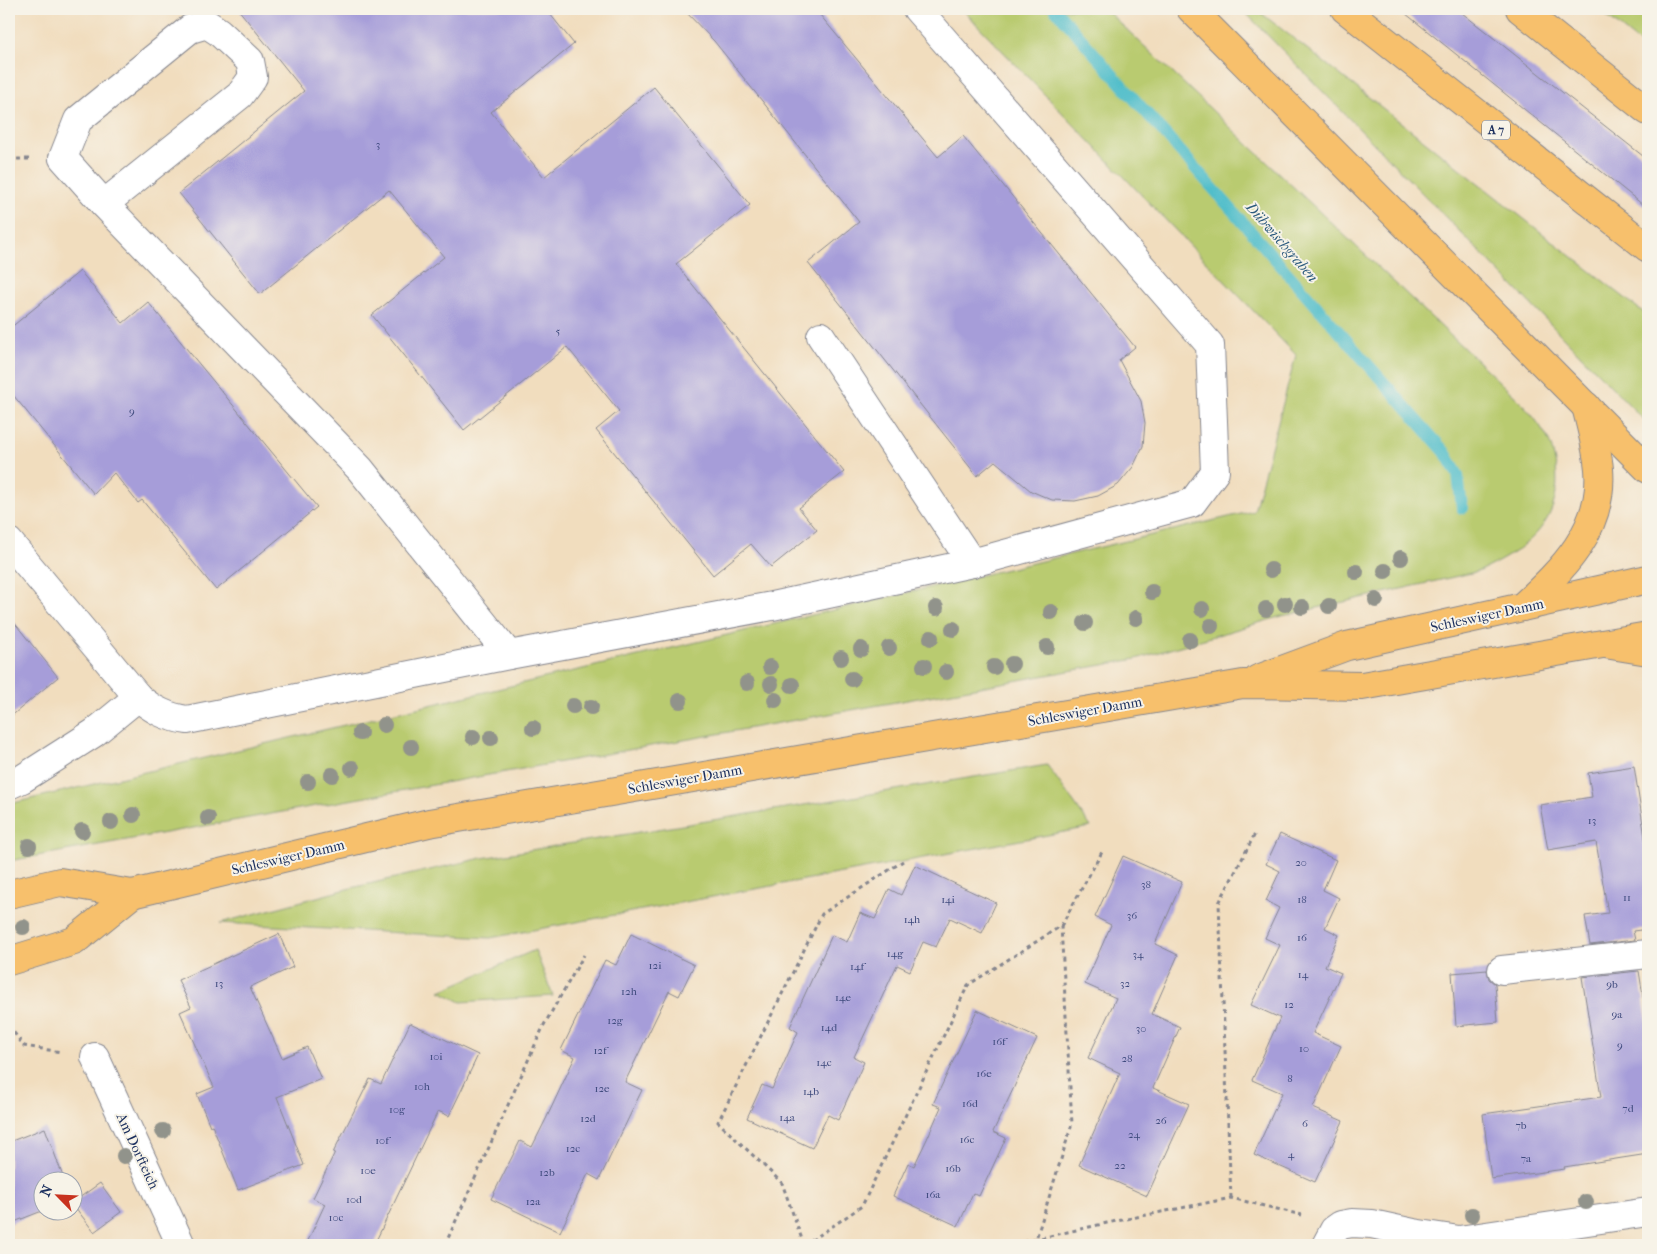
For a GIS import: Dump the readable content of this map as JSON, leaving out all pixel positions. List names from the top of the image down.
{
  "streets": {
    "main road": ["A 7", "Schleswiger Damm"],
    "street": ["Am Dorfteich"]
  },
  "water": ["Dübwischgraben"],
  "house_numbers": [
    "3",
    "5",
    "9",
    "13",
    "20",
    "38",
    "11",
    "14i",
    "18",
    "36",
    "14h",
    "16",
    "14g",
    "34",
    "12i",
    "14f",
    "14",
    "13",
    "32",
    "9b",
    "12h",
    "14e",
    "12",
    "9a",
    "12g",
    "14d",
    "30",
    "16f",
    "9",
    "10",
    "12f",
    "10i",
    "28",
    "14c",
    "16e",
    "8",
    "10h",
    "12e",
    "14b",
    "16d",
    "7d",
    "10g",
    "14a",
    "12d",
    "26",
    "6",
    "7b",
    "24",
    "16c",
    "10f",
    "12c",
    "4",
    "7a",
    "22",
    "16b",
    "10e",
    "12b",
    "16a",
    "10d",
    "12a",
    "10c"
  ],
  "north": "top left"
}
